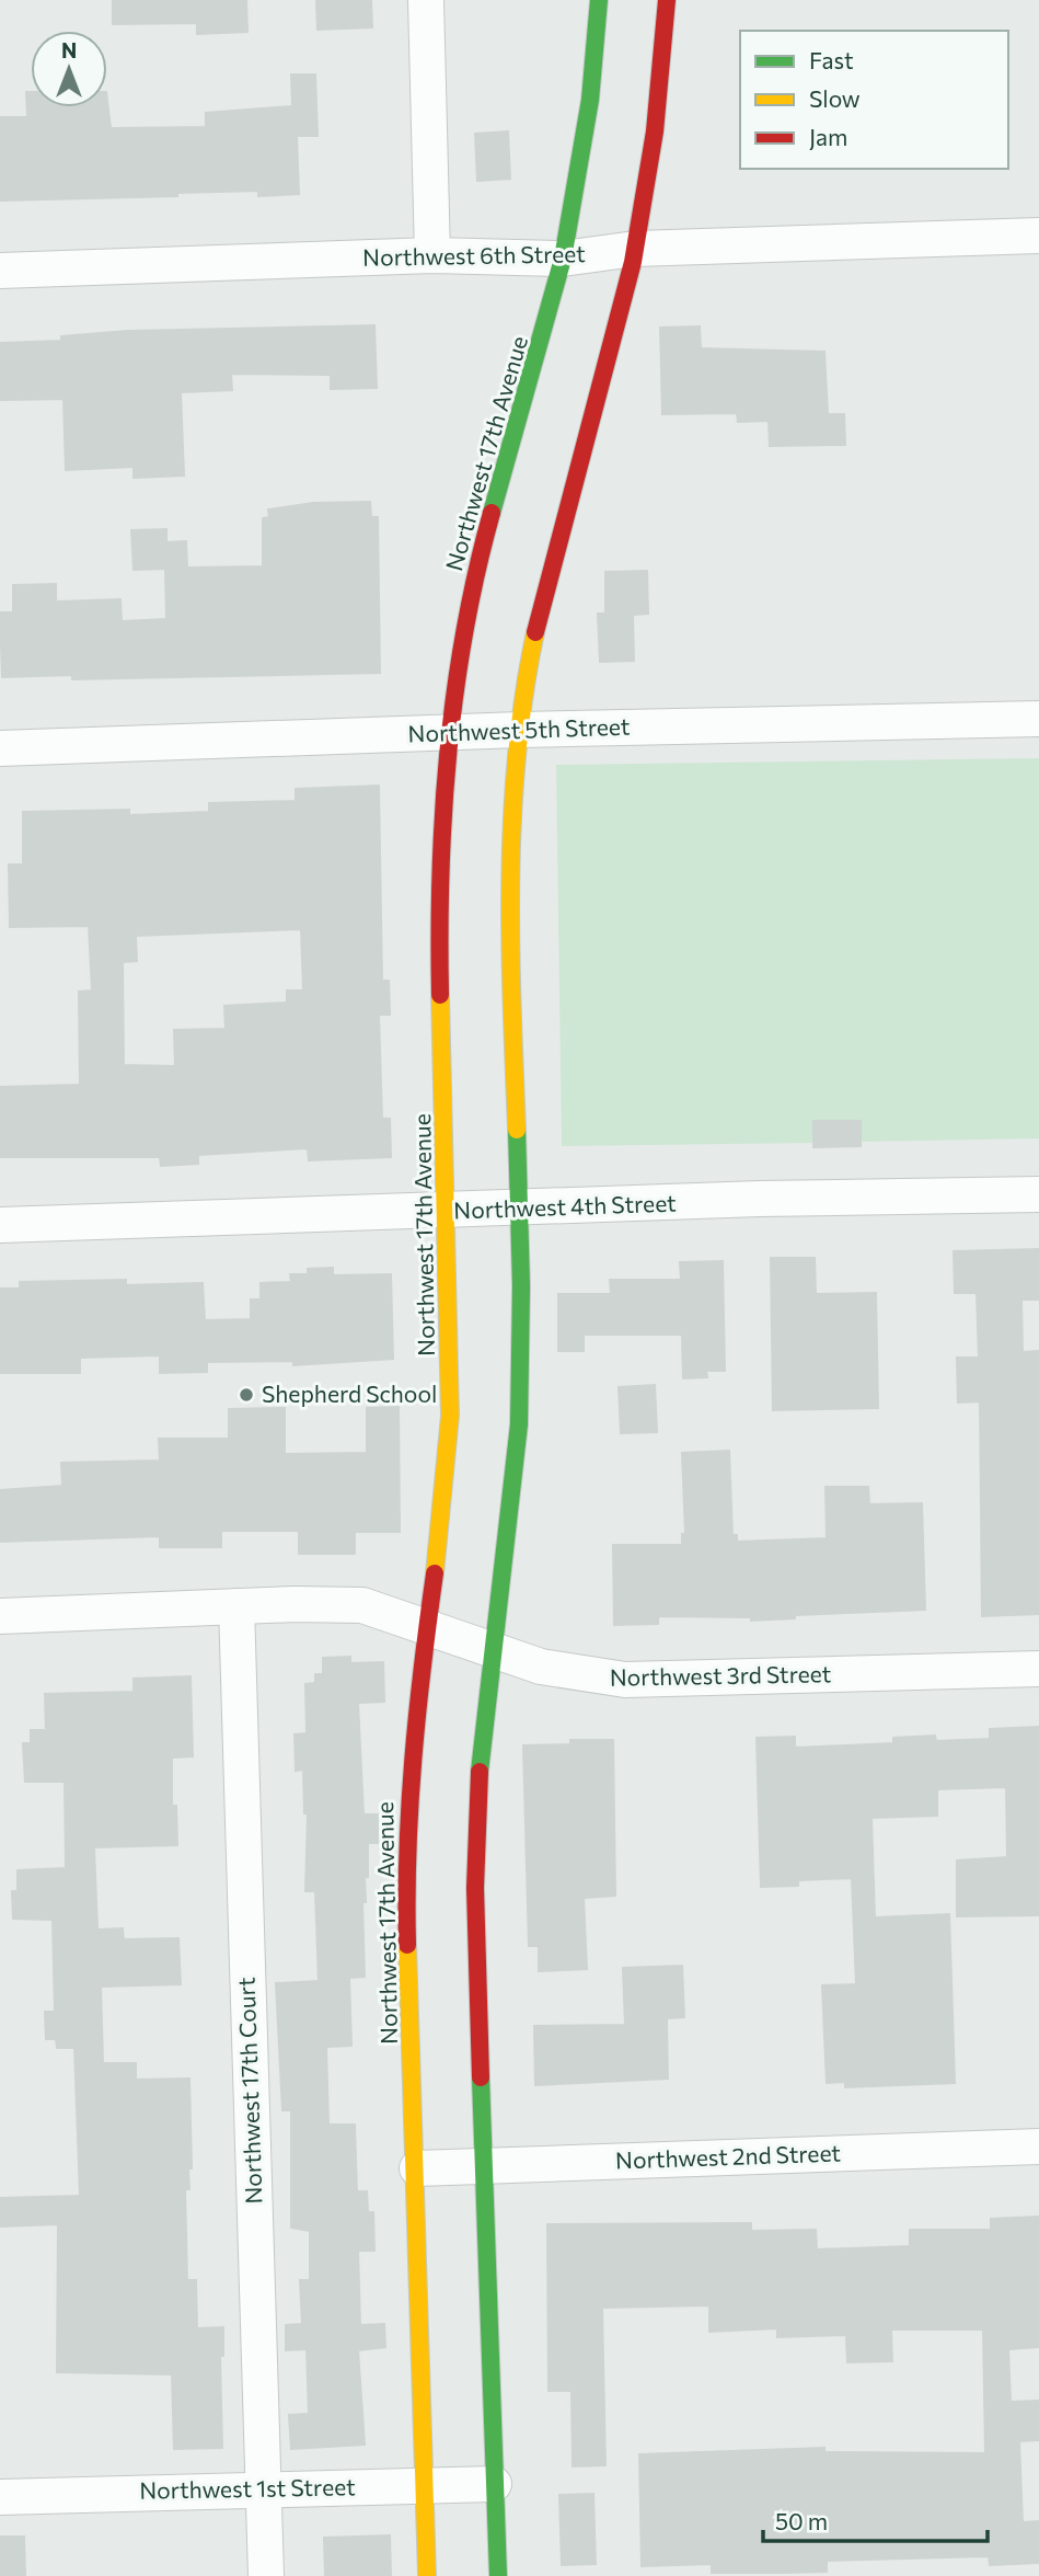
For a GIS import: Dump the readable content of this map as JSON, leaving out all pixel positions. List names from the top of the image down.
{
  "streets": {
    "main road": ["Northwest 17th Avenue"],
    "street": [
      "Northwest 6th Street",
      "Northwest 5th Street",
      "Northwest 4th Street",
      "Northwest 3rd Street",
      "Northwest 17th Court",
      "Northwest 2nd Street",
      "Northwest 1st Street"
    ]
  },
  "crossings": [
    ["Northwest 6th Street", "Northwest 17th Avenue"],
    ["Northwest 17th Avenue", "Northwest 5th Street"],
    ["Northwest 17th Avenue", "Northwest 4th Street"],
    ["Northwest 17th Avenue", "Northwest 3rd Street"],
    ["Northwest 17th Avenue", "Northwest 2nd Street"],
    ["Northwest 17th Avenue", "Northwest 1st Street"],
    ["Northwest 3rd Street", "Northwest 17th Court"],
    ["Northwest 17th Court", "Northwest 1st Street"]
  ],
  "places": ["Shepherd School"],
  "legend": ["Fast", "Slow", "Jam"],
  "scale_bar": "50 m",
  "north": "top"
}
